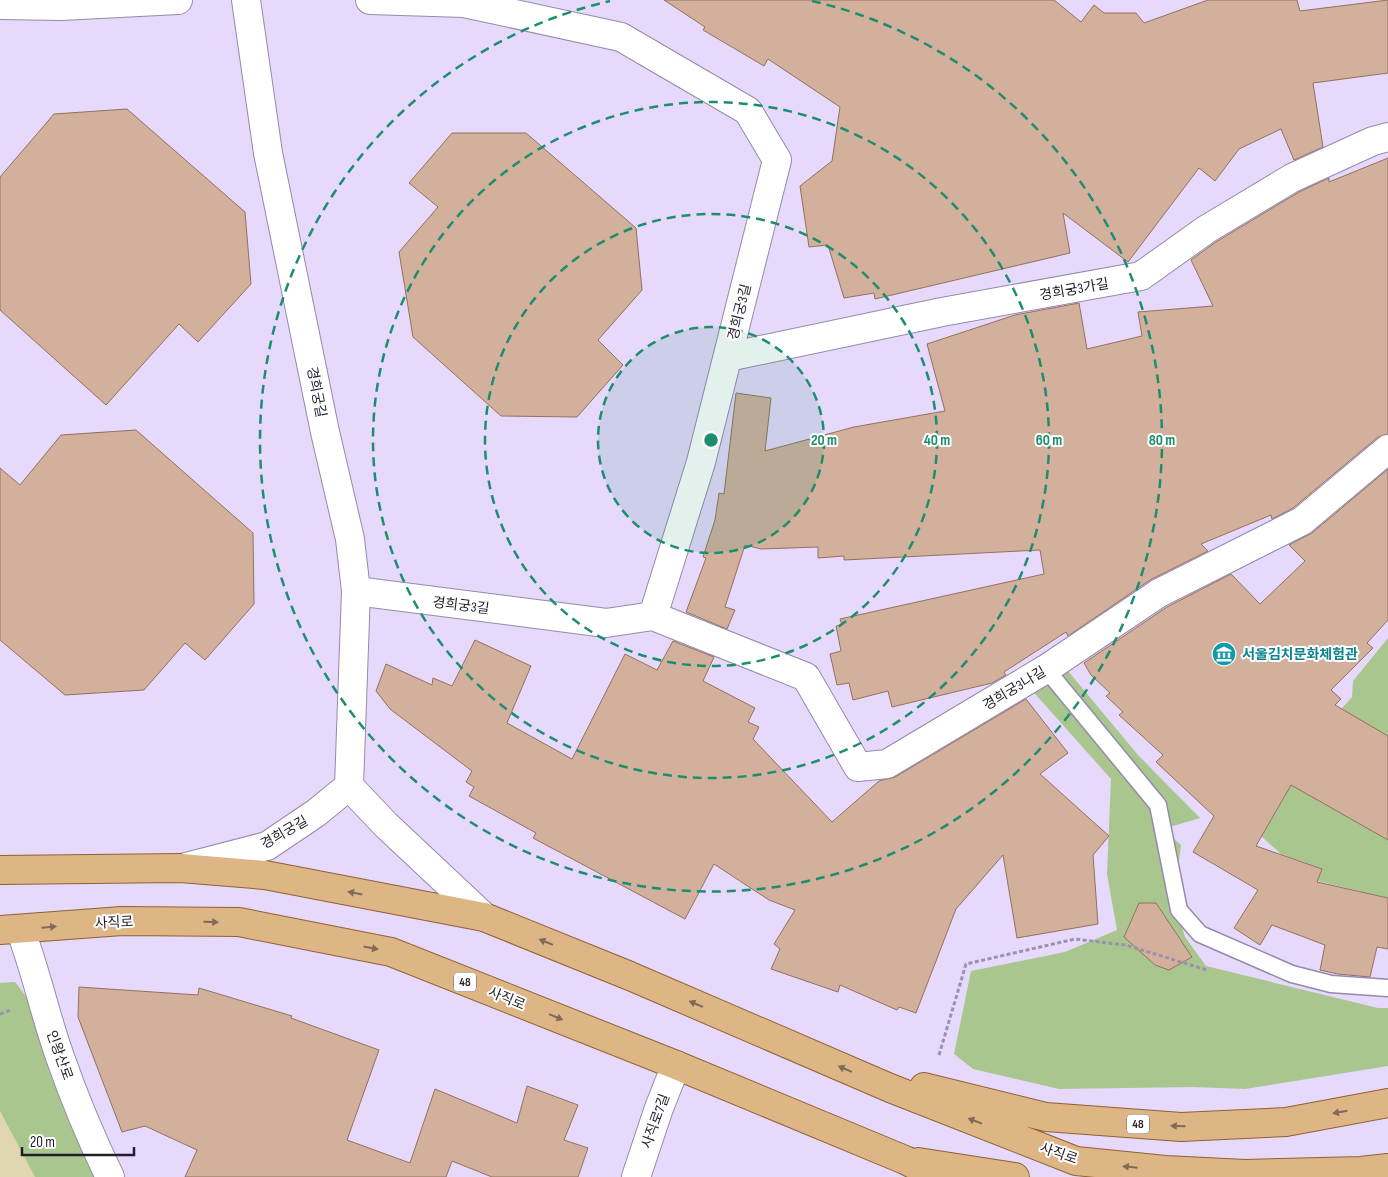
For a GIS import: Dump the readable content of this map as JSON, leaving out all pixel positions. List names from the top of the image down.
{
  "streets": {
    "main road": ["사직로", "48"],
    "street": [
      "경희궁3가길",
      "경희궁3길",
      "경희궁길",
      "경희궁3나길",
      "인왕산로",
      "사직로7길"
    ]
  },
  "crossings": [
    ["경희궁3가길", "경희궁3길"],
    ["경희궁3길", "경희궁길"],
    ["경희궁3길", "경희궁3나길"],
    ["경희궁길", "사직로"],
    ["사직로", "인왕산로"],
    ["사직로", "사직로7길"]
  ],
  "places": {
    "museum": ["서울김치문화체험관"]
  },
  "scale_bar": "20 m",
  "rings": [
    "20 m",
    "40 m",
    "60 m",
    "80 m"
  ]
}
